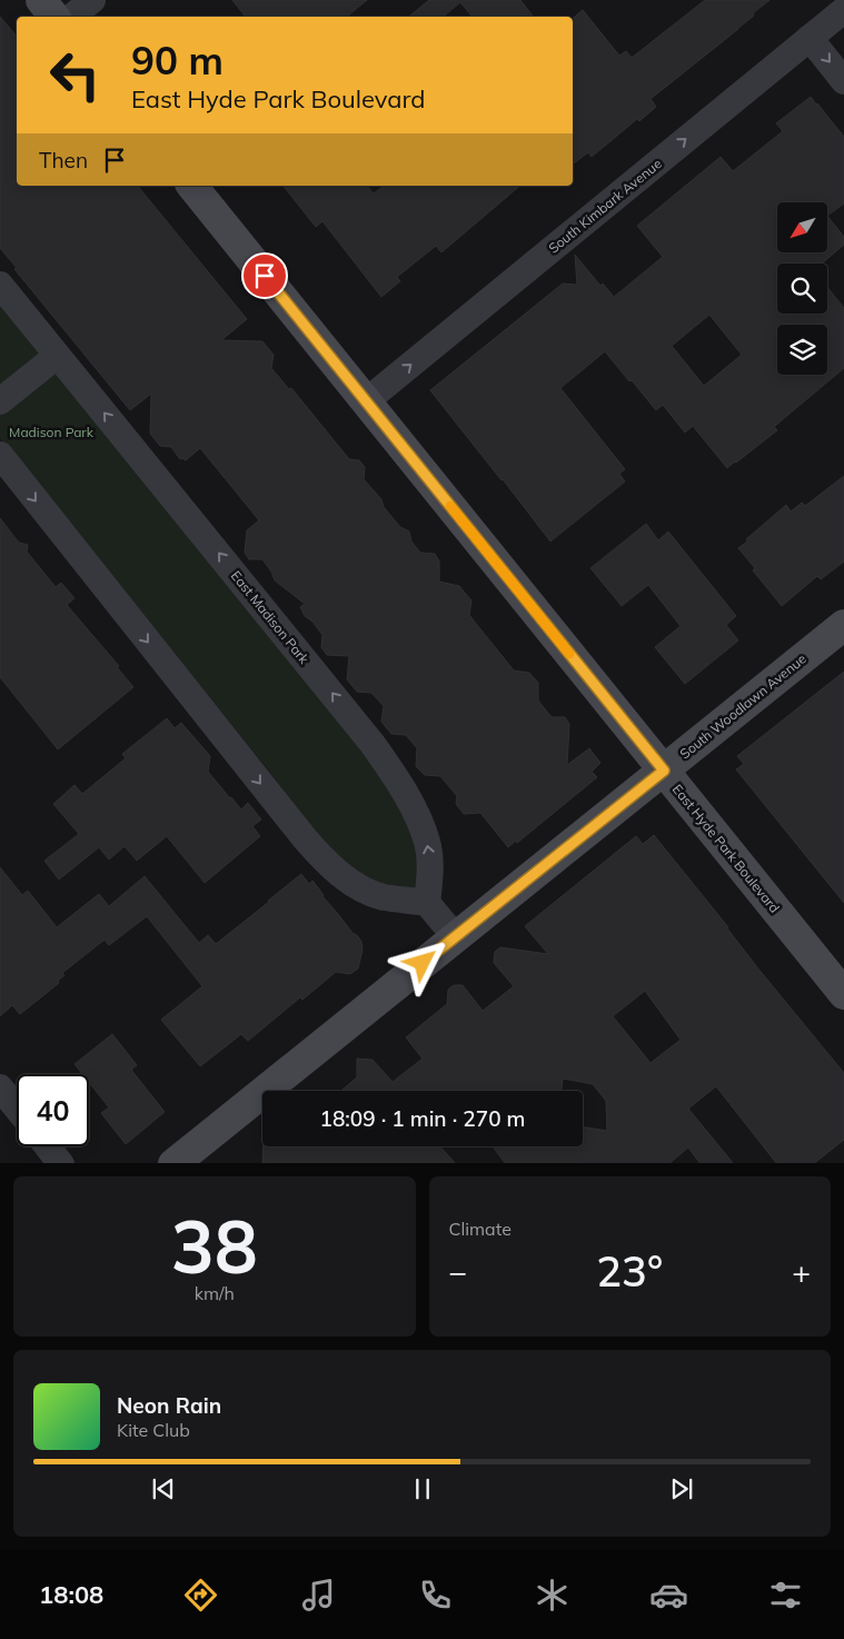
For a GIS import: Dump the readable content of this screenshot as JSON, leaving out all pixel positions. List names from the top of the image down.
{
  "streets": {
    "main road": ["South Woodlawn Avenue", "East Hyde Park Boulevard"],
    "street": ["South Kimbark Avenue", "East Madison Park"]
  },
  "crossings": [
    ["South Kimbark Avenue", "East Hyde Park Boulevard"],
    ["South Woodlawn Avenue", "East Hyde Park Boulevard"]
  ],
  "one_way": ["South Kimbark Avenue"],
  "parks": ["Madison Park"],
  "north": "bottom left",
  "page": {
    "turn": ["90 m", "East Hyde Park Boulevard"],
    "then": "Then",
    "limit": "40",
    "trip": "18:09 · 1 min · 270 m",
    "tile": [
      ["38", "km/h"],
      "Climate"
    ],
    "heat": ["−", "23°", "+"],
    "song": ["Neon Rain", "Kite Club"],
    "tabs": "18:08"
  }
}
